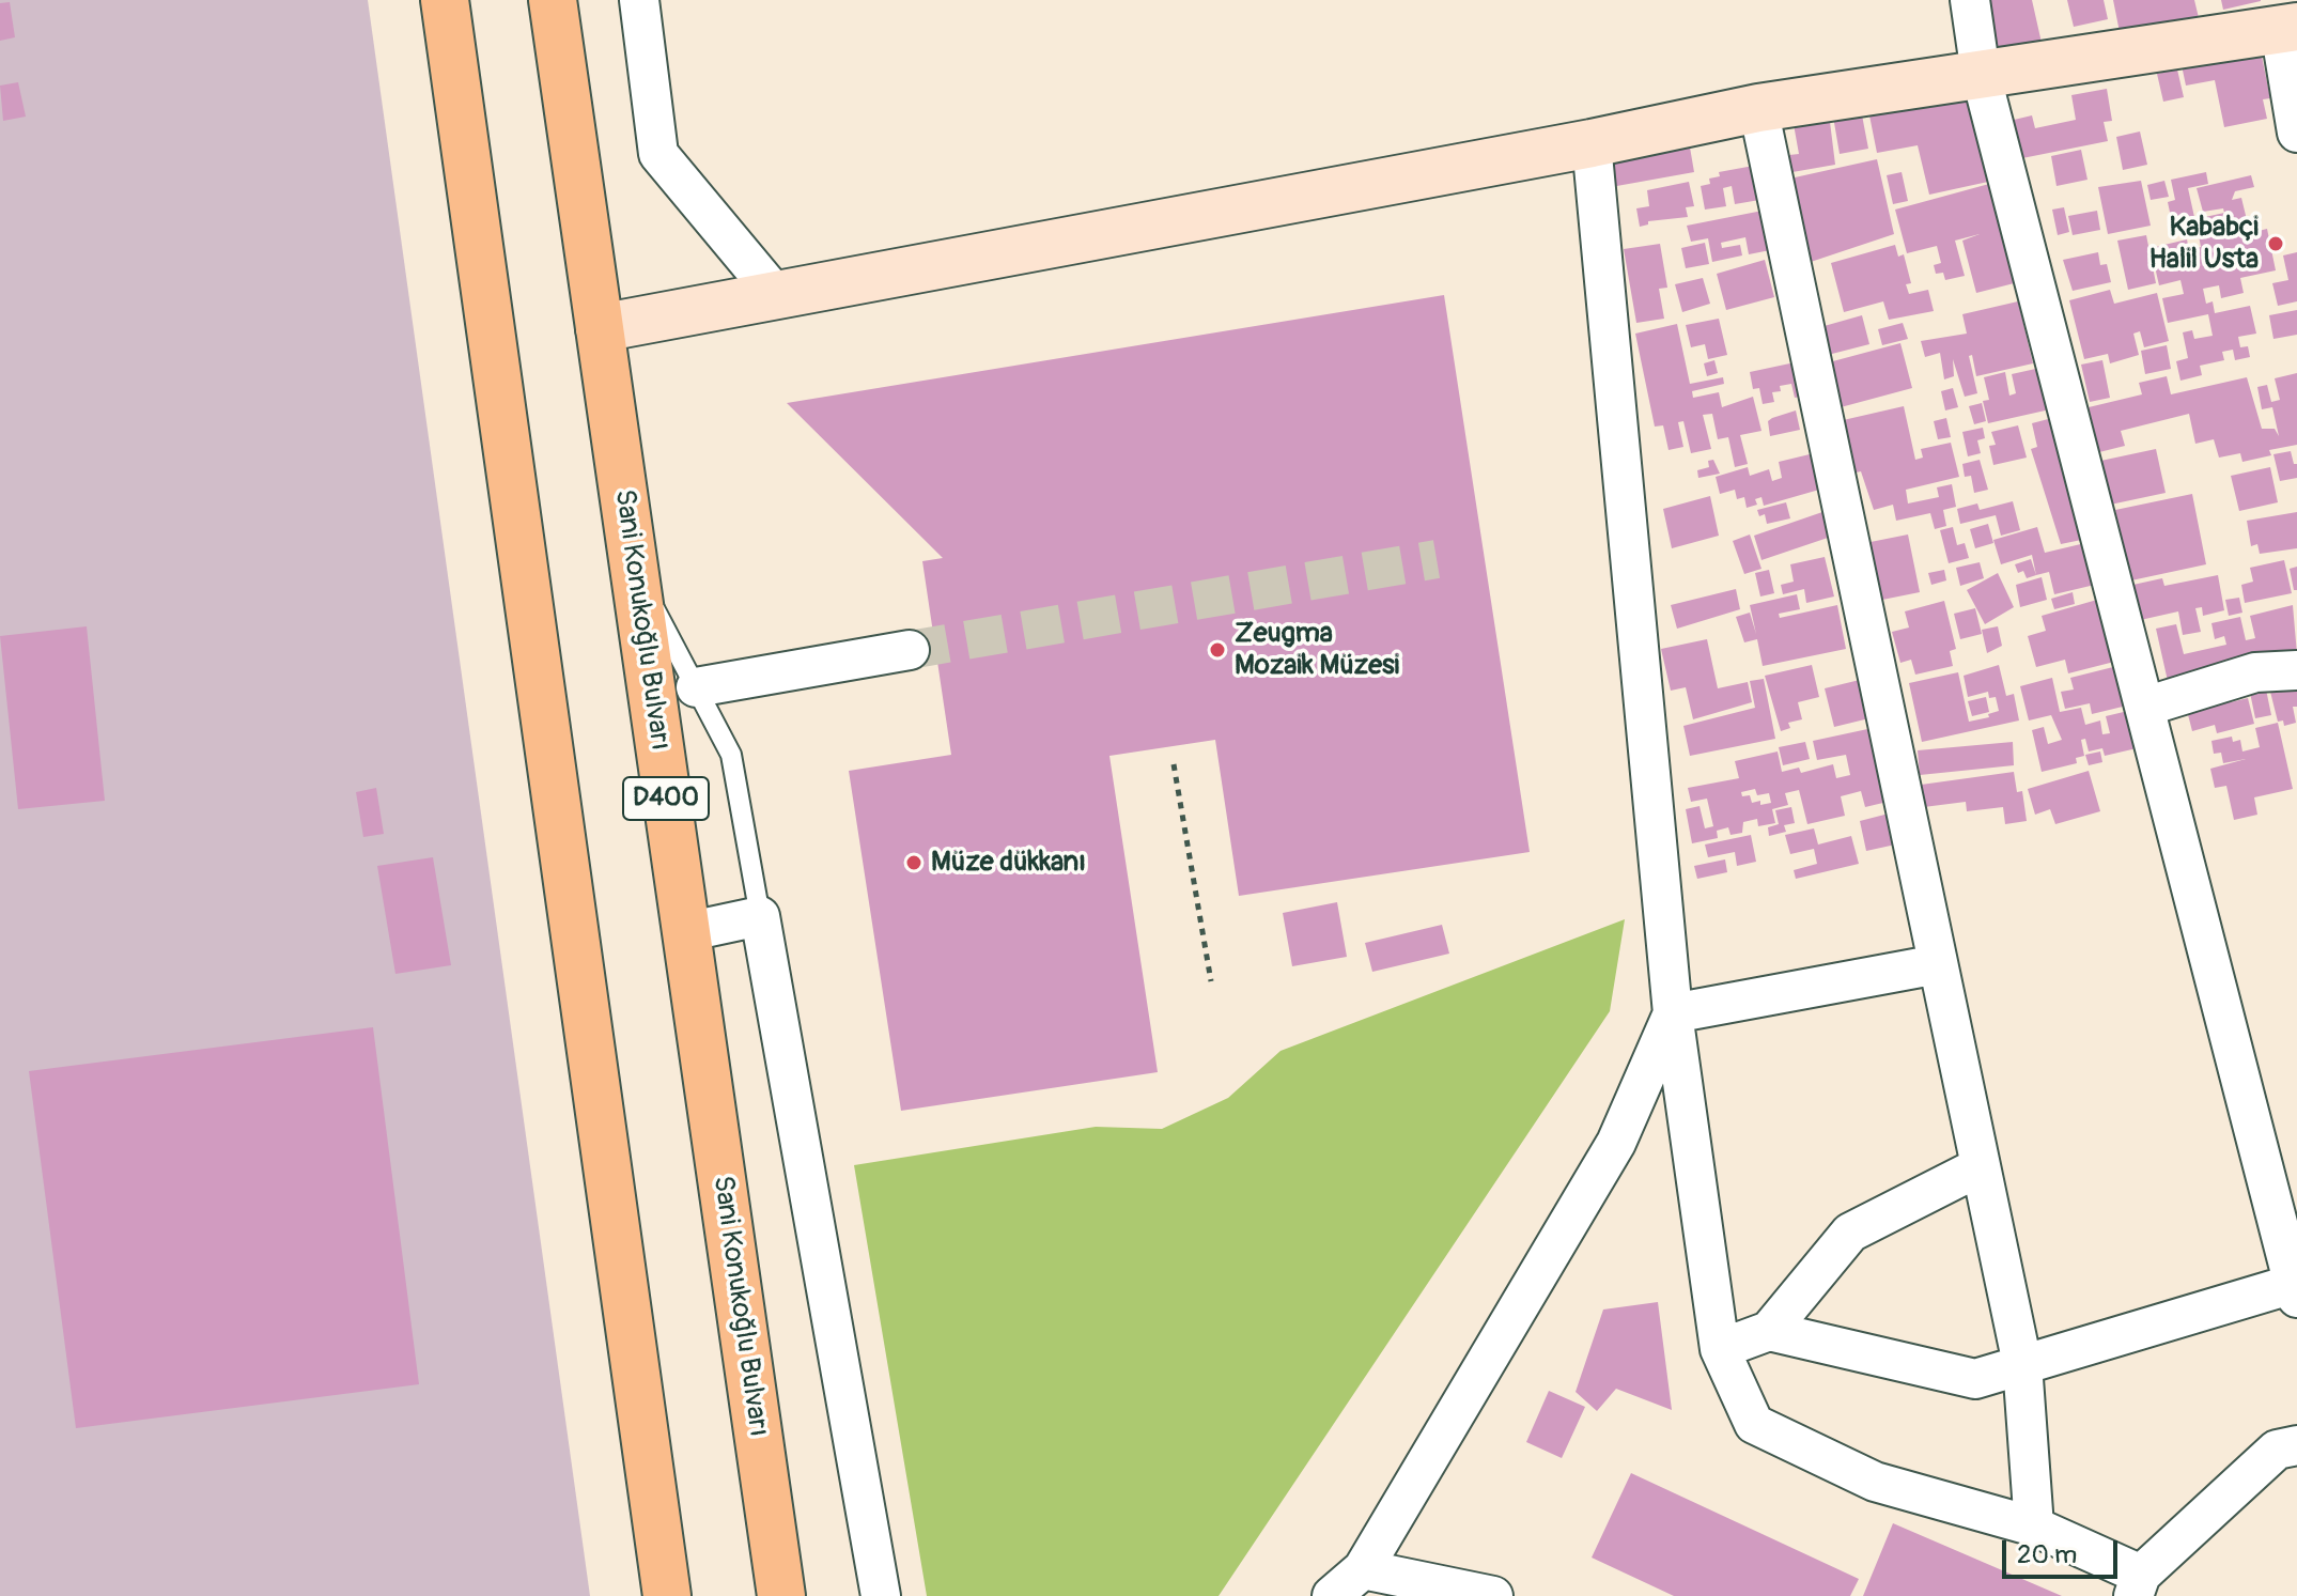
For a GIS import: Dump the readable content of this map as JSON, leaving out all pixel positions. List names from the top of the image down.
{
  "streets": {
    "highway": ["Sani Konukoğlu Bulvarı", "D400"]
  },
  "places": ["Kababçi Halil Usta", "Zeugma Mozaik Müzesi", "Müze dükkanı"],
  "scale_bar": "20 m"
}
